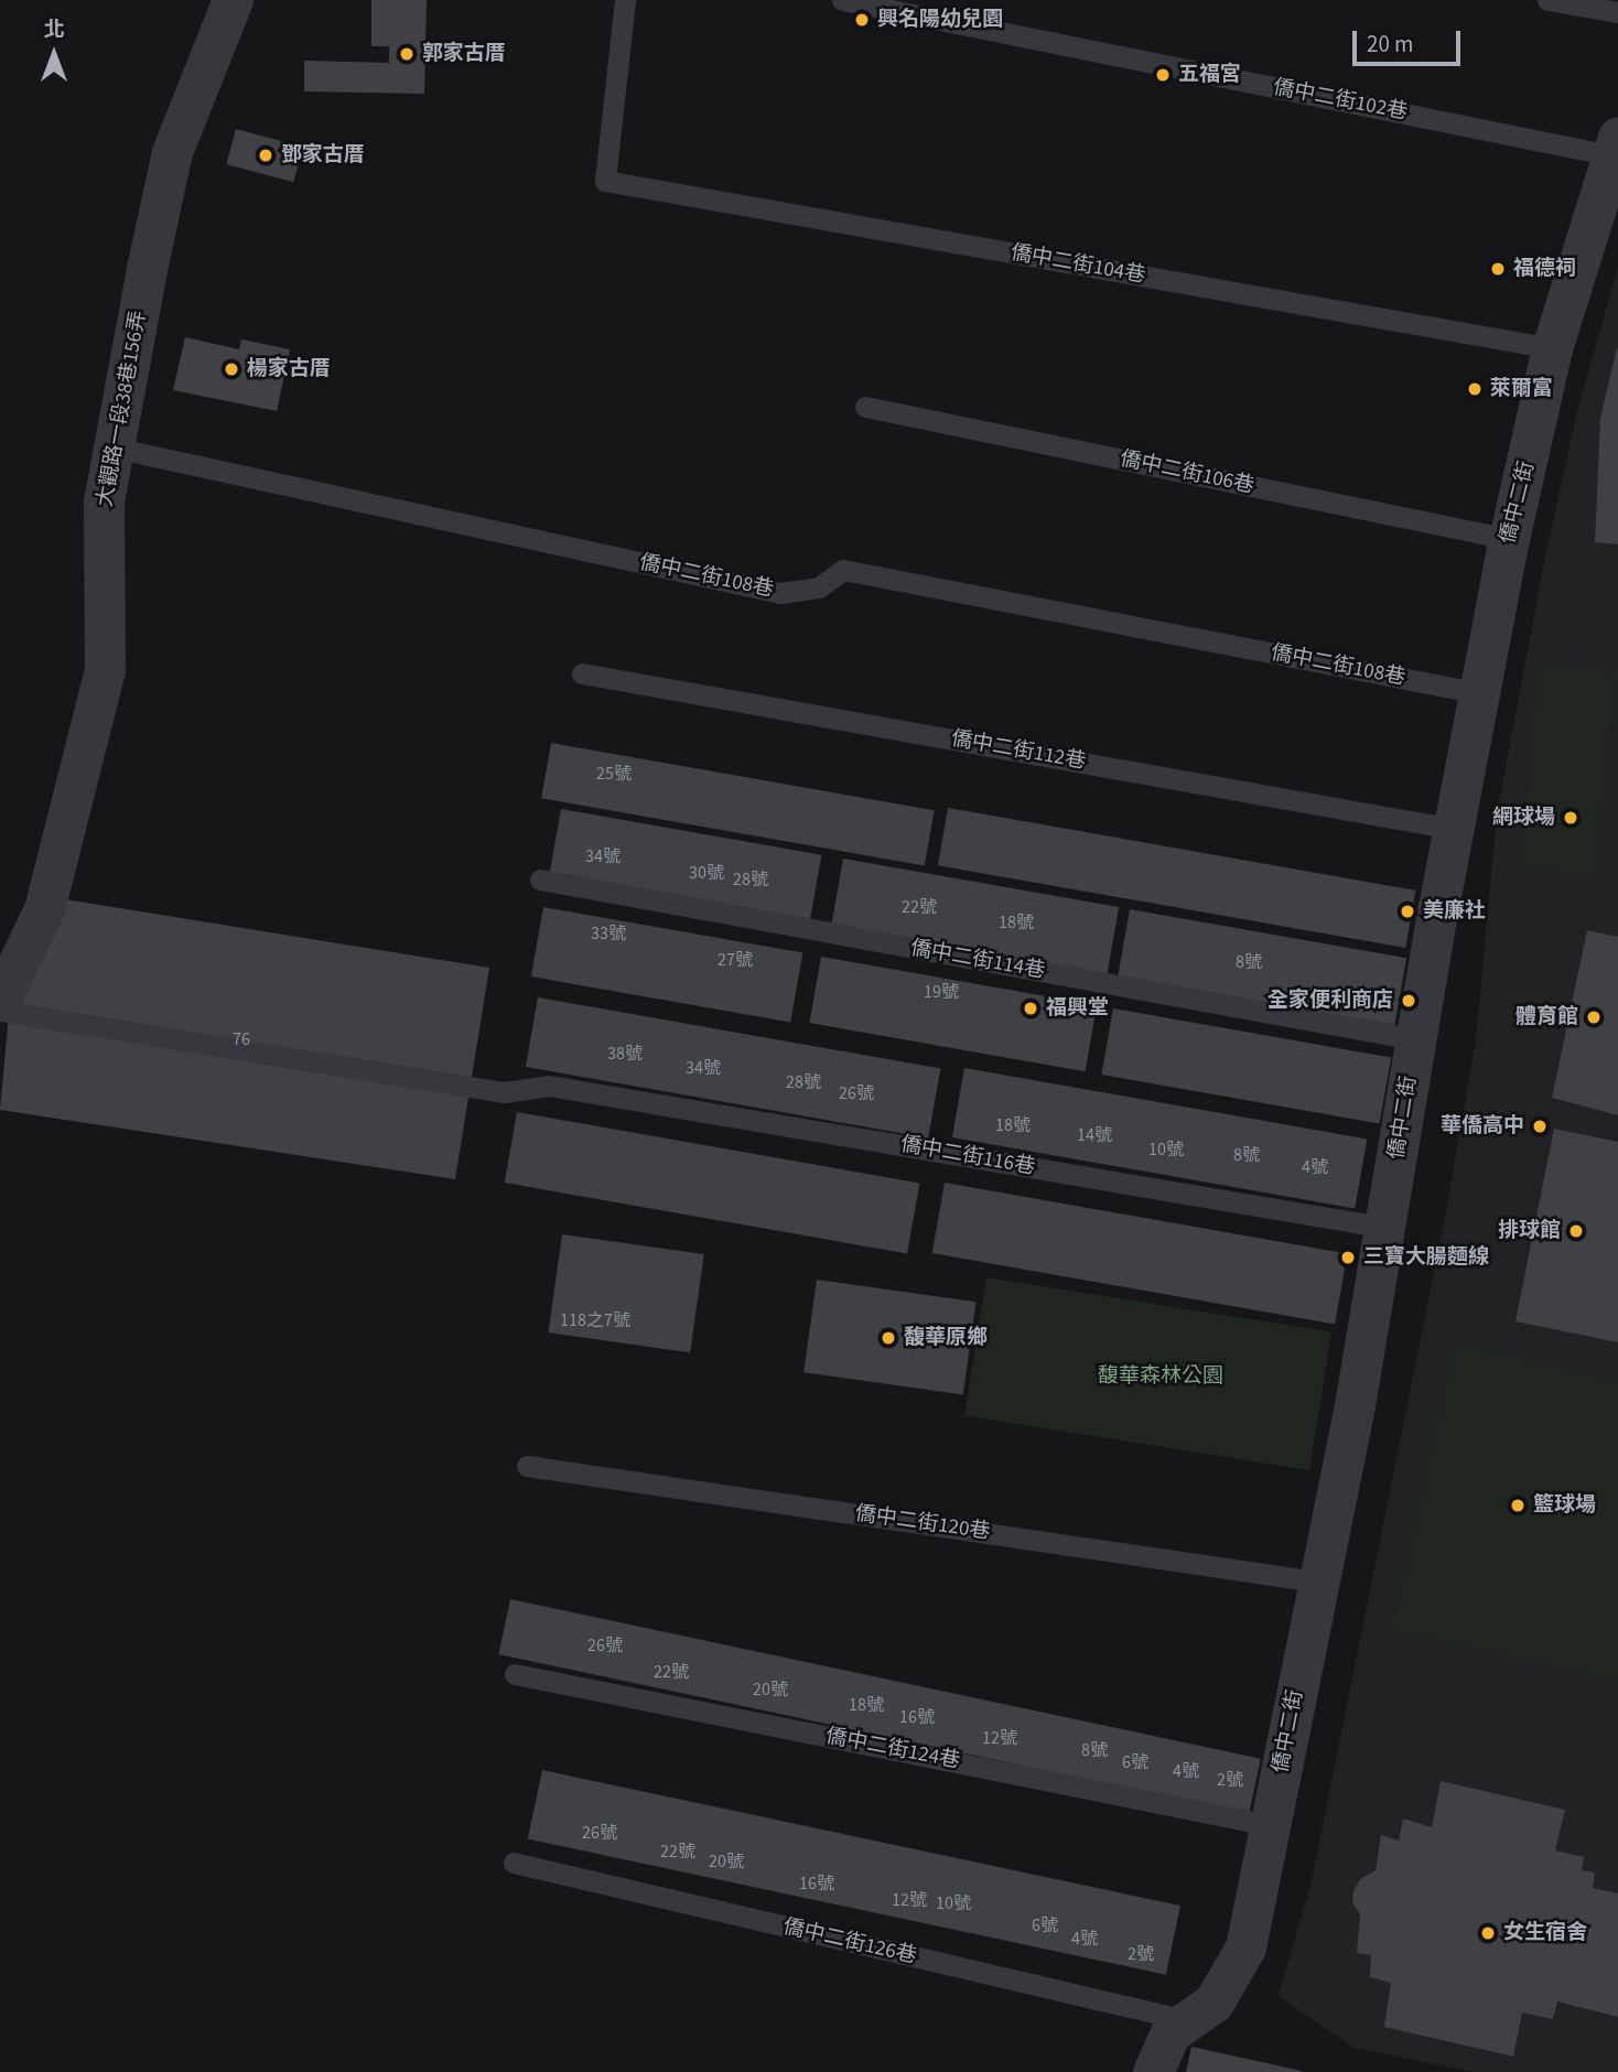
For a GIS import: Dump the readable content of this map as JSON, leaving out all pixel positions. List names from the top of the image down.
{
  "streets": {
    "street": ["大觀路一段38巷156弄", "僑中二街"],
    "lane": [
      "僑中二街102巷",
      "僑中二街104巷",
      "僑中二街106巷",
      "僑中二街108巷",
      "僑中二街112巷",
      "僑中二街114巷",
      "僑中二街116巷",
      "僑中二街120巷",
      "僑中二街124巷",
      "僑中二街126巷"
    ]
  },
  "crossings": [
    ["僑中二街102巷", "僑中二街"],
    ["僑中二街104巷", "僑中二街"],
    ["大觀路一段38巷156弄", "僑中二街108巷"],
    ["僑中二街106巷", "僑中二街"],
    ["僑中二街", "僑中二街108巷"],
    ["僑中二街", "僑中二街112巷"],
    ["僑中二街", "僑中二街114巷"],
    ["僑中二街", "僑中二街116巷"],
    ["僑中二街", "僑中二街120巷"],
    ["僑中二街", "僑中二街124巷"],
    ["僑中二街", "僑中二街126巷"]
  ],
  "parks": ["馥華森林公園"],
  "places": [
    "興名陽幼兒園",
    "郭家古厝",
    "五福宮",
    "鄧家古厝",
    "福德祠",
    "楊家古厝",
    "萊爾富",
    "網球場",
    "美廉社",
    "全家便利商店",
    "福興堂",
    "體育館",
    "華僑高中",
    "排球館",
    "三寶大腸麵線",
    "馥華原鄉",
    "籃球場",
    "女生宿舍"
  ],
  "house_numbers": [
    "25號",
    "34號",
    "30號",
    "28號",
    "22號",
    "18號",
    "33號",
    "27號",
    "8號",
    "19號",
    "76",
    "38號",
    "34號",
    "28號",
    "26號",
    "18號",
    "14號",
    "10號",
    "8號",
    "4號",
    "118之7號",
    "26號",
    "22號",
    "20號",
    "18號",
    "16號",
    "12號",
    "8號",
    "6號",
    "4號",
    "2號",
    "26號",
    "22號",
    "20號",
    "16號",
    "12號",
    "10號",
    "6號",
    "4號",
    "2號"
  ],
  "scale_bar": "20 m",
  "north": "top"
}
